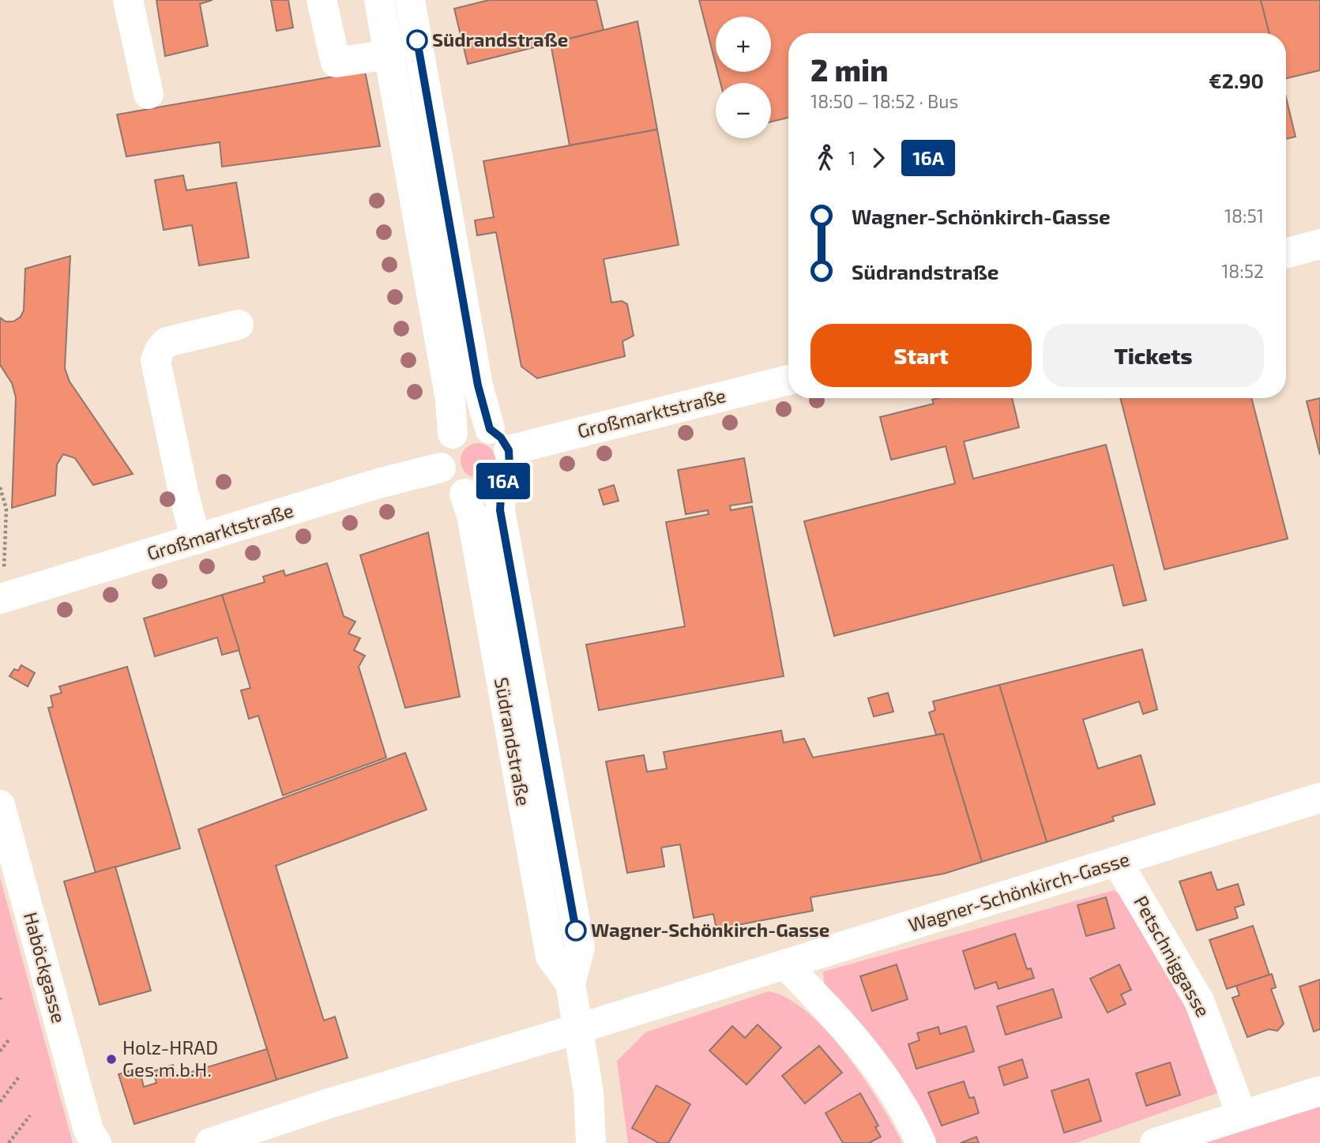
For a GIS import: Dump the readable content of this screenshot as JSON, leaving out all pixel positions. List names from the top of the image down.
{
  "streets": {
    "street": [
      "Großmarktstraße",
      "Südrandstraße",
      "Wagner-Schönkirch-Gasse",
      "Petschniggasse",
      "Haböckgasse"
    ]
  },
  "crossings": [
    ["Großmarktstraße", "Südrandstraße"],
    ["Südrandstraße", "Wagner-Schönkirch-Gasse"],
    ["Wagner-Schönkirch-Gasse", "Petschniggasse"]
  ],
  "places": ["Südrandstraße", "Wagner-Schönkirch-Gasse", "Holz-HRAD Ges.m.b.H."],
  "lines": ["bus line 16A"],
  "page": {
    "on_map": "16A",
    "map_buttons": ["+", "−"],
    "heading": ["2 min", "18:50 – 18:52 · Bus", "€2.90"],
    "legs": ["1", "16A"],
    "list": [
      {
        "name": "Wagner-Schönkirch-Gasse",
        "value": "18:51"
      },
      {
        "name": "Südrandstraße",
        "value": "18:52"
      }
    ],
    "buttons": ["Start", "Tickets"]
  }
}
